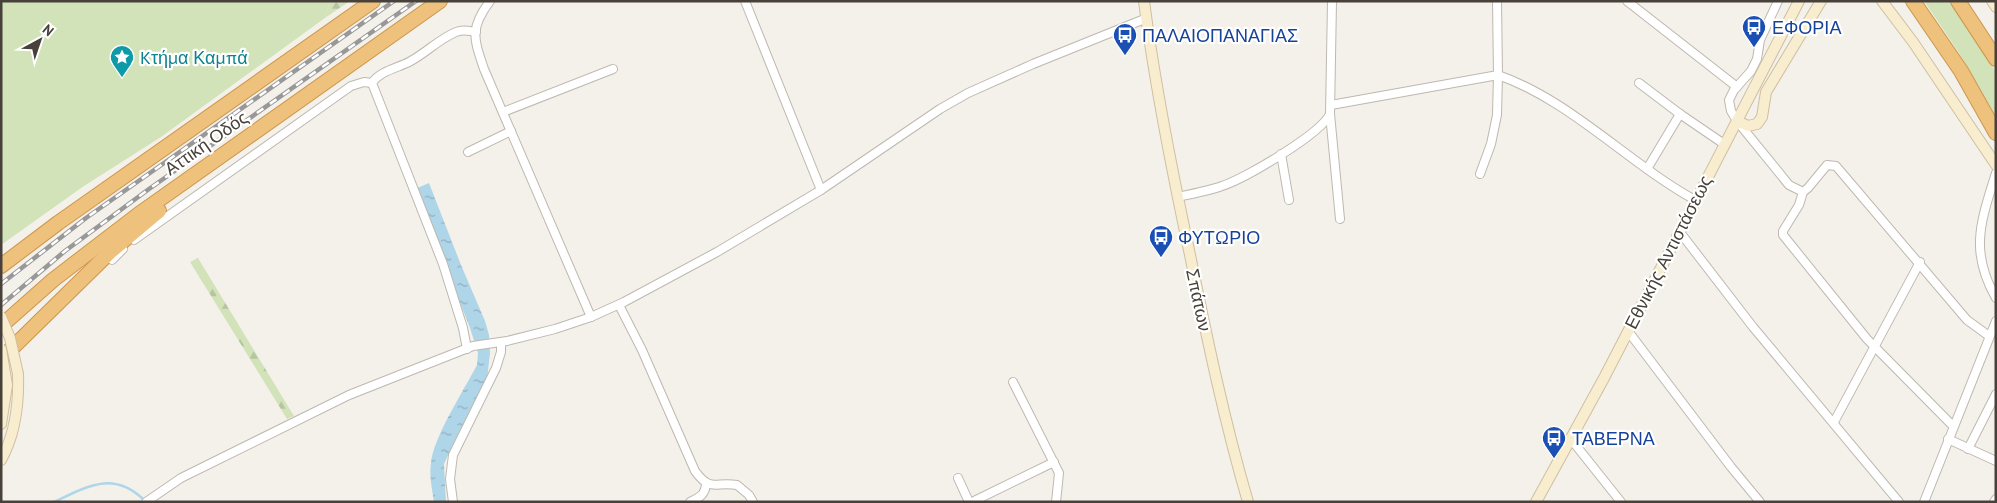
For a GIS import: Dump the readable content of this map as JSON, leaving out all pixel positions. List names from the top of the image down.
{
  "streets": {
    "highway": ["Αττική Οδός"],
    "main road": ["Εθνικής Αντιστάσεως", "Σπάτων"]
  },
  "places": {
    "bus stop": [
      "ΕΦΟΡΙΑ",
      "ΠΑΛΑΙΟΠΑΝΑΓΙΑΣ",
      "ΦΥΤΩΡΙΟ",
      "ΤΑΒΕΡΝΑ"
    ],
    "place": ["Kτήμα Καμπά"]
  },
  "north": "top right"
}
